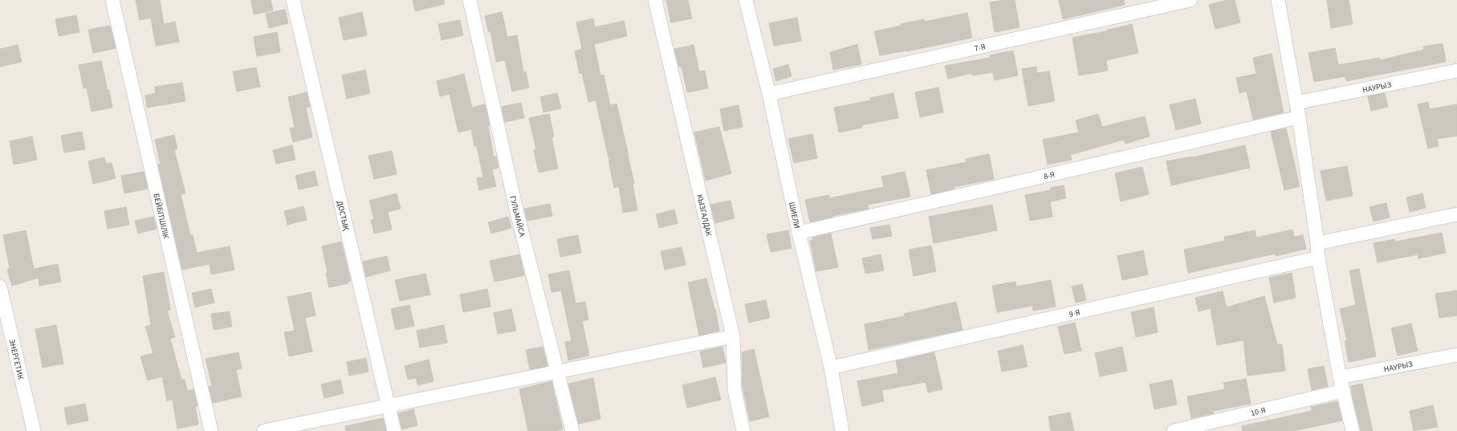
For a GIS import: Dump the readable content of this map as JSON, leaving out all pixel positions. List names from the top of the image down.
{
  "streets": {
    "street": [
      "7-Я",
      "НАУРЫЗ",
      "8-Я",
      "БЕЙБІТШІЛІК",
      "КЫЗГАЛДАК",
      "ШИЕЛИ",
      "ДОСТЫҚ",
      "ГУЛЬМАЙСА",
      "9-Я",
      "ЭНЕРГЕТИК",
      "10-Я"
    ]
  },
  "crossings": [
    ["7-Я", "ШИЕЛИ"],
    ["8-Я", "ШИЕЛИ"],
    ["ШИЕЛИ", "9-Я"]
  ]
}
